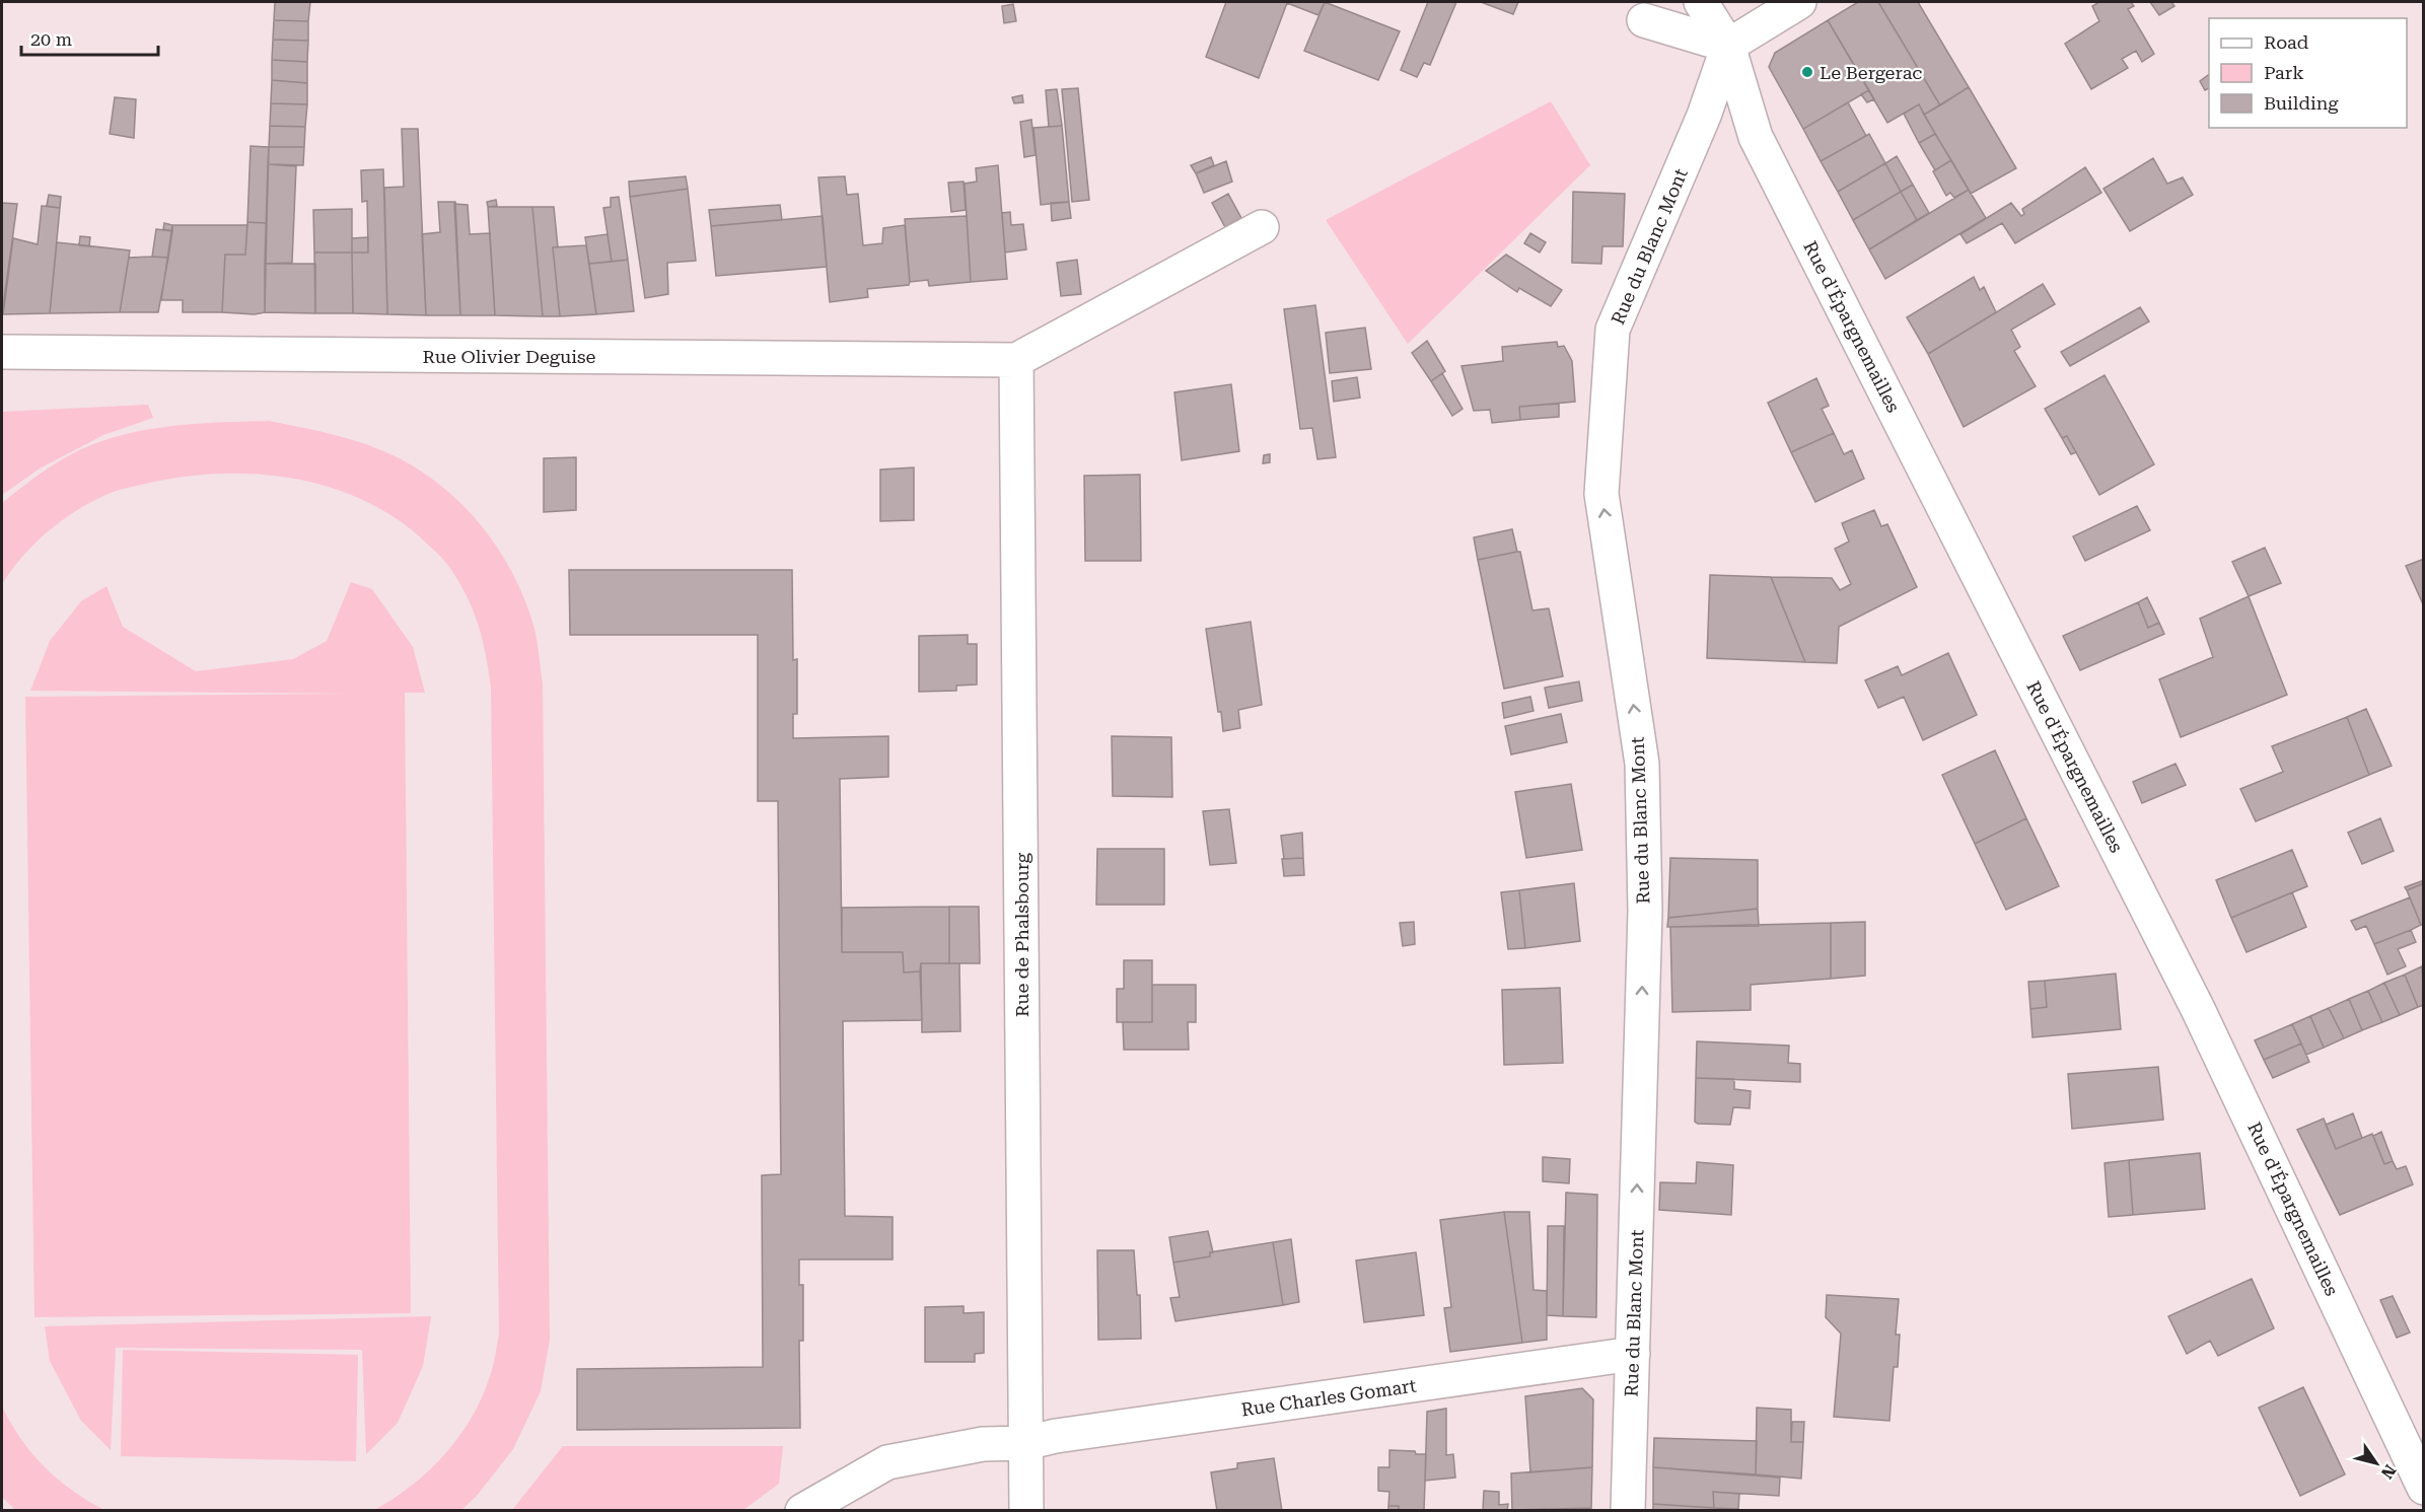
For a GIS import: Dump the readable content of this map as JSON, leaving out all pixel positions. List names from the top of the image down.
{
  "streets": {
    "street": [
      "Rue du Blanc Mont",
      "Rue d'Épargnemailles",
      "Rue Olivier Deguise",
      "Rue de Phalsbourg",
      "Rue Charles Gomart"
    ]
  },
  "crossings": [
    ["Rue du Blanc Mont", "Rue d'Épargnemailles"],
    ["Rue du Blanc Mont", "Rue Charles Gomart"],
    ["Rue Olivier Deguise", "Rue de Phalsbourg"],
    ["Rue de Phalsbourg", "Rue Charles Gomart"]
  ],
  "one_way": ["Rue du Blanc Mont"],
  "places": ["Le Bergerac"],
  "legend": ["Road", "Park", "Building"],
  "scale_bar": "20 m",
  "north": "bottom right"
}
